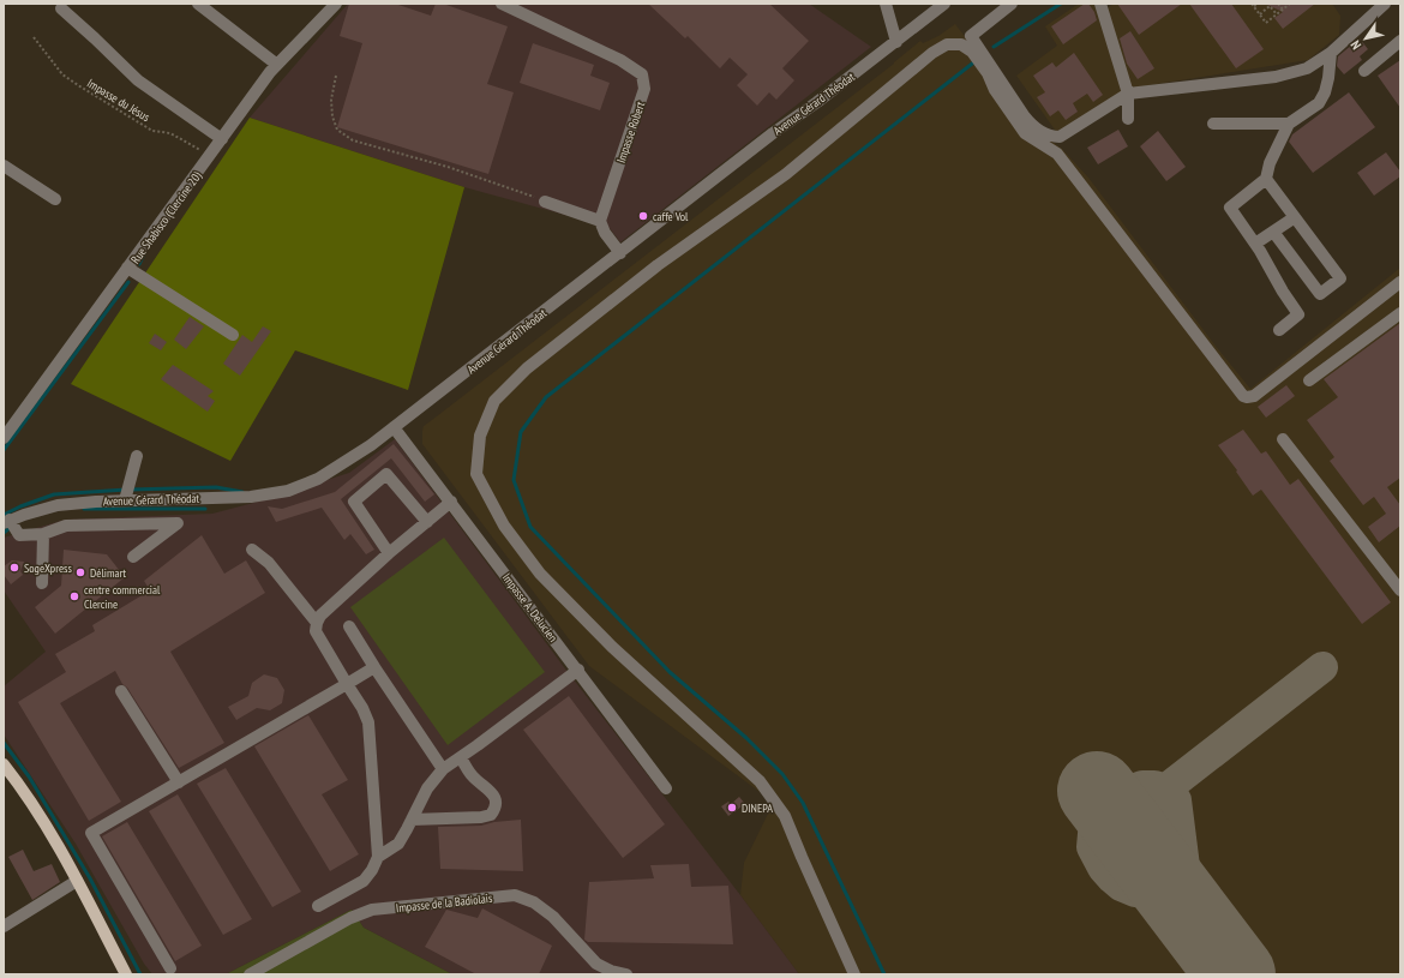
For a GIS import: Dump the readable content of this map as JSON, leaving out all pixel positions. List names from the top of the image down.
{
  "streets": {
    "street": [
      "Avenue Gérard Théodat",
      "Impasse Robert",
      "Rue Shabisco (Clercine 20)",
      "Impasse A. Delucien",
      "Impasse de la Badiolais"
    ],
    "path": ["Impasse du Jésus"]
  },
  "crossings": [
    ["Impasse du Jésus", "Rue Shabisco (Clercine 20)"],
    ["Avenue Gérard Théodat", "Impasse A. Delucien"]
  ],
  "places": [
    "caffe Vol",
    "SogeXpress",
    "Délimart",
    "centre commercial Clercine",
    "DINEPA"
  ],
  "north": "bottom left"
}
